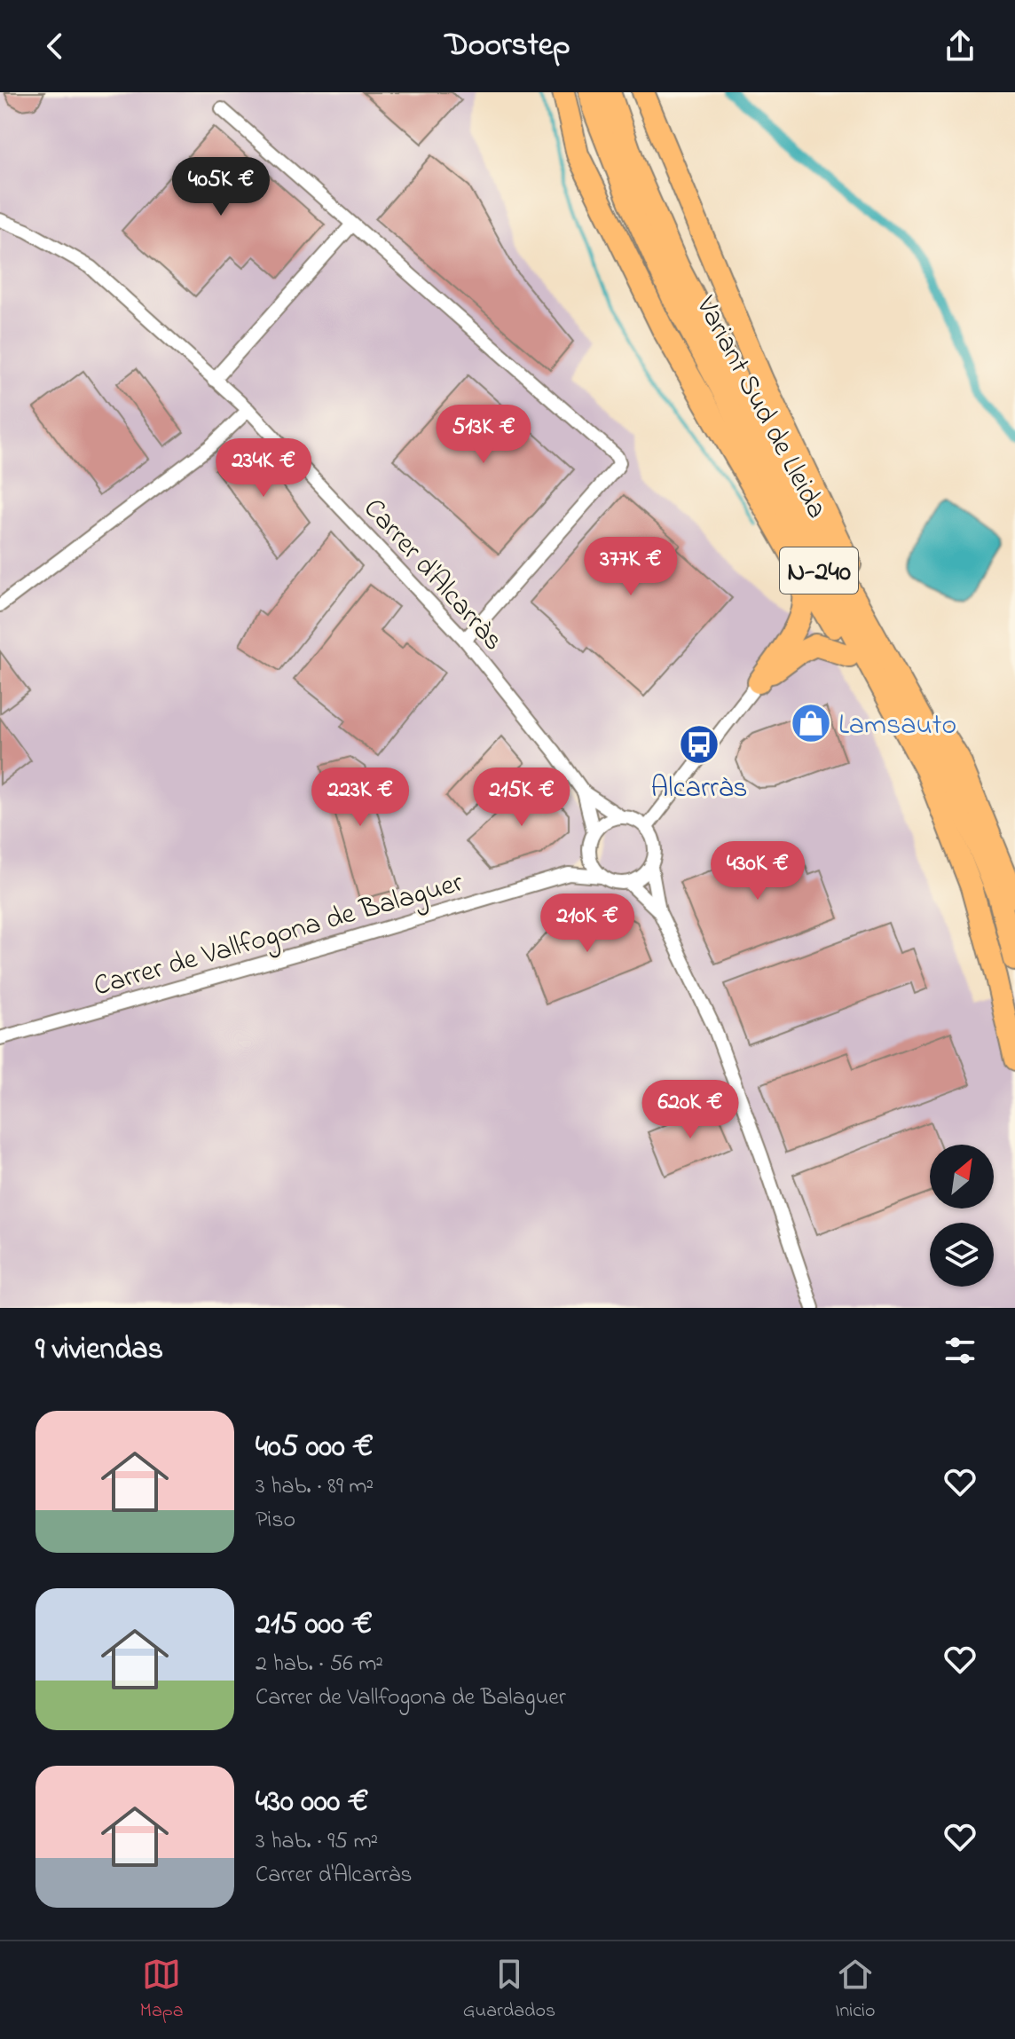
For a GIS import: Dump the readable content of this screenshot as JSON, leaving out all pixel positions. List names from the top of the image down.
{
  "streets": {
    "highway": ["Variant Sud de Lleida", "N-240"],
    "street": ["Carrer d'Alcarràs", "Carrer de Vallfogona de Balaguer"]
  },
  "crossings": [
    ["Variant Sud de Lleida", "N-240"]
  ],
  "places": {
    "shop": ["Lamsauto"],
    "bus stop": ["Alcarràs"]
  },
  "north": "top right",
  "page": {
    "header": "Doorstep",
    "price": [
      "405K €",
      "513K €",
      "234K €",
      "377K €",
      "223K €",
      "215K €",
      "430K €",
      "210K €",
      "620K €"
    ],
    "heading": "9 viviendas",
    "list": [
      {
        "name": "405 000 €",
        "note": "3 hab. · 89 m² · Piso"
      },
      {
        "name": "215 000 €",
        "note": "2 hab. · 56 m² · Carrer de Vallfogona de Balaguer"
      },
      {
        "name": "430 000 €",
        "note": "3 hab. · 95 m² · Carrer d'Alcarràs"
      }
    ],
    "tabs": ["Mapa", "Guardados", "Inicio"]
  }
}
